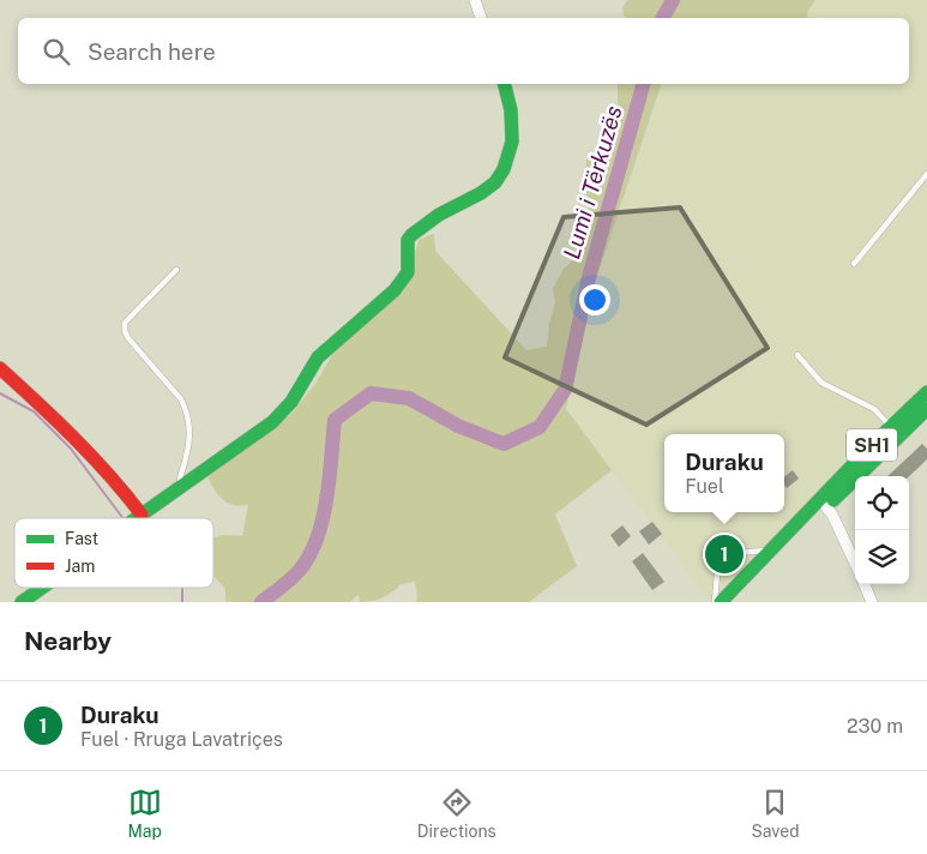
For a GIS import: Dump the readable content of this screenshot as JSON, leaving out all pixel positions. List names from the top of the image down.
{
  "streets": {
    "street": ["SH1"]
  },
  "water": ["Lumi i Tërkuzës"],
  "legend": ["Fast", "Jam"],
  "page": {
    "search": "Search here",
    "popup": ["Duraku", "Fuel"],
    "pins": "1",
    "heading": "Nearby",
    "list": [
      {
        "mark": "1",
        "name": "Duraku",
        "note": "Fuel · Rruga Lavatriçes",
        "value": "230 m"
      }
    ],
    "nav": ["Map", "Directions", "Saved"]
  }
}
